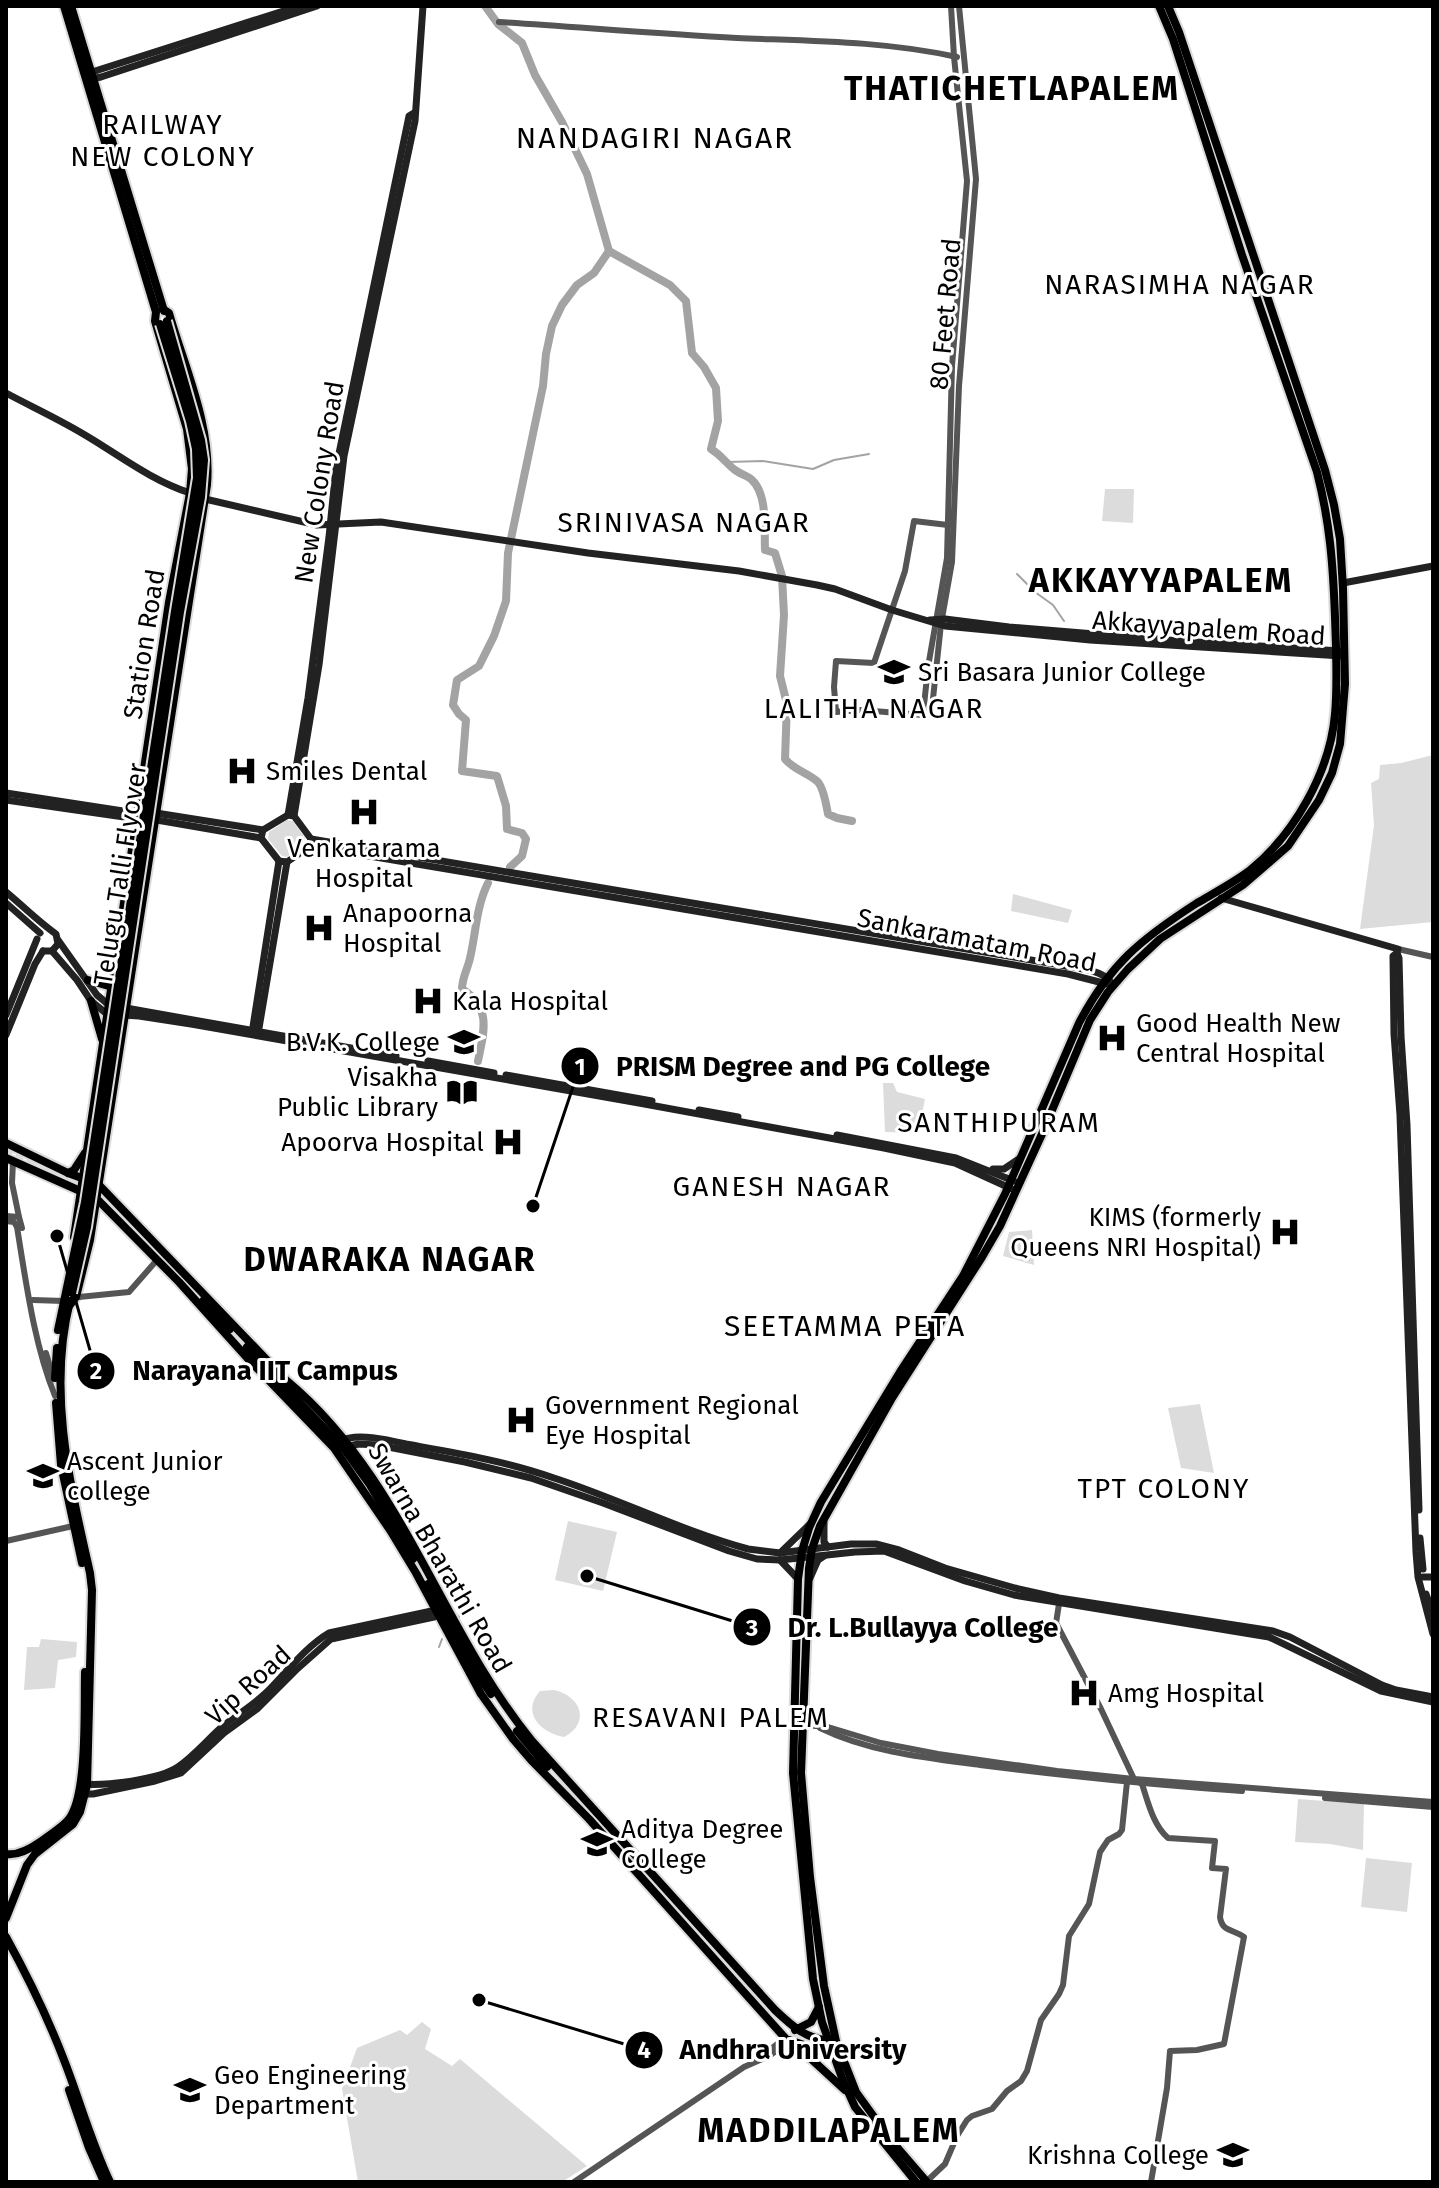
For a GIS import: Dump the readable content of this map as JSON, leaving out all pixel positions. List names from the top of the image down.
{
  "streets": {
    "main road": [
      "New Colony Road",
      "Akkayyapalem Road",
      "Station Road",
      "Telugu Talli Flyover",
      "Sankaramatam Road",
      "Swarna Bharathi Road",
      "Vip Road"
    ],
    "street": ["80 Feet Road"]
  },
  "crossings": [
    ["80 Feet Road", "Akkayyapalem Road"],
    ["New Colony Road", "Akkayyapalem Road"],
    ["Station Road", "Telugu Talli Flyover"],
    ["Swarna Bharathi Road", "Vip Road"]
  ],
  "districts": [
    "THATICHETLAPALEM",
    "RAILWAY NEW COLONY",
    "NANDAGIRI NAGAR",
    "NARASIMHA NAGAR",
    "SRINIVASA NAGAR",
    "AKKAYYAPALEM",
    "LALITHA NAGAR",
    "SANTHIPURAM",
    "GANESH NAGAR",
    "DWARAKA NAGAR",
    "SEETAMMA PETA",
    "TPT COLONY",
    "RESAVANI PALEM",
    "MADDILAPALEM"
  ],
  "places": {
    "school or university": [
      "Sri Basara Junior College",
      "B.V.K. College",
      "Ascent Junior college",
      "Aditya Degree College",
      "Geo Engineering Department",
      "Krishna College"
    ],
    "hospital": [
      "Smiles Dental",
      "Venkatarama Hospital",
      "Anapoorna Hospital",
      "Kala Hospital",
      "Good Health New Central Hospital",
      "Apoorva Hospital",
      "KIMS (formerly Queens NRI Hospital)",
      "Government Regional Eye Hospital",
      "Amg Hospital"
    ],
    "library": ["Visakha Public Library"],
    "other": [
      "PRISM Degree and PG College",
      "Narayana IIT Campus",
      "Dr. L.Bullayya College",
      "Andhra University"
    ]
  }
}
